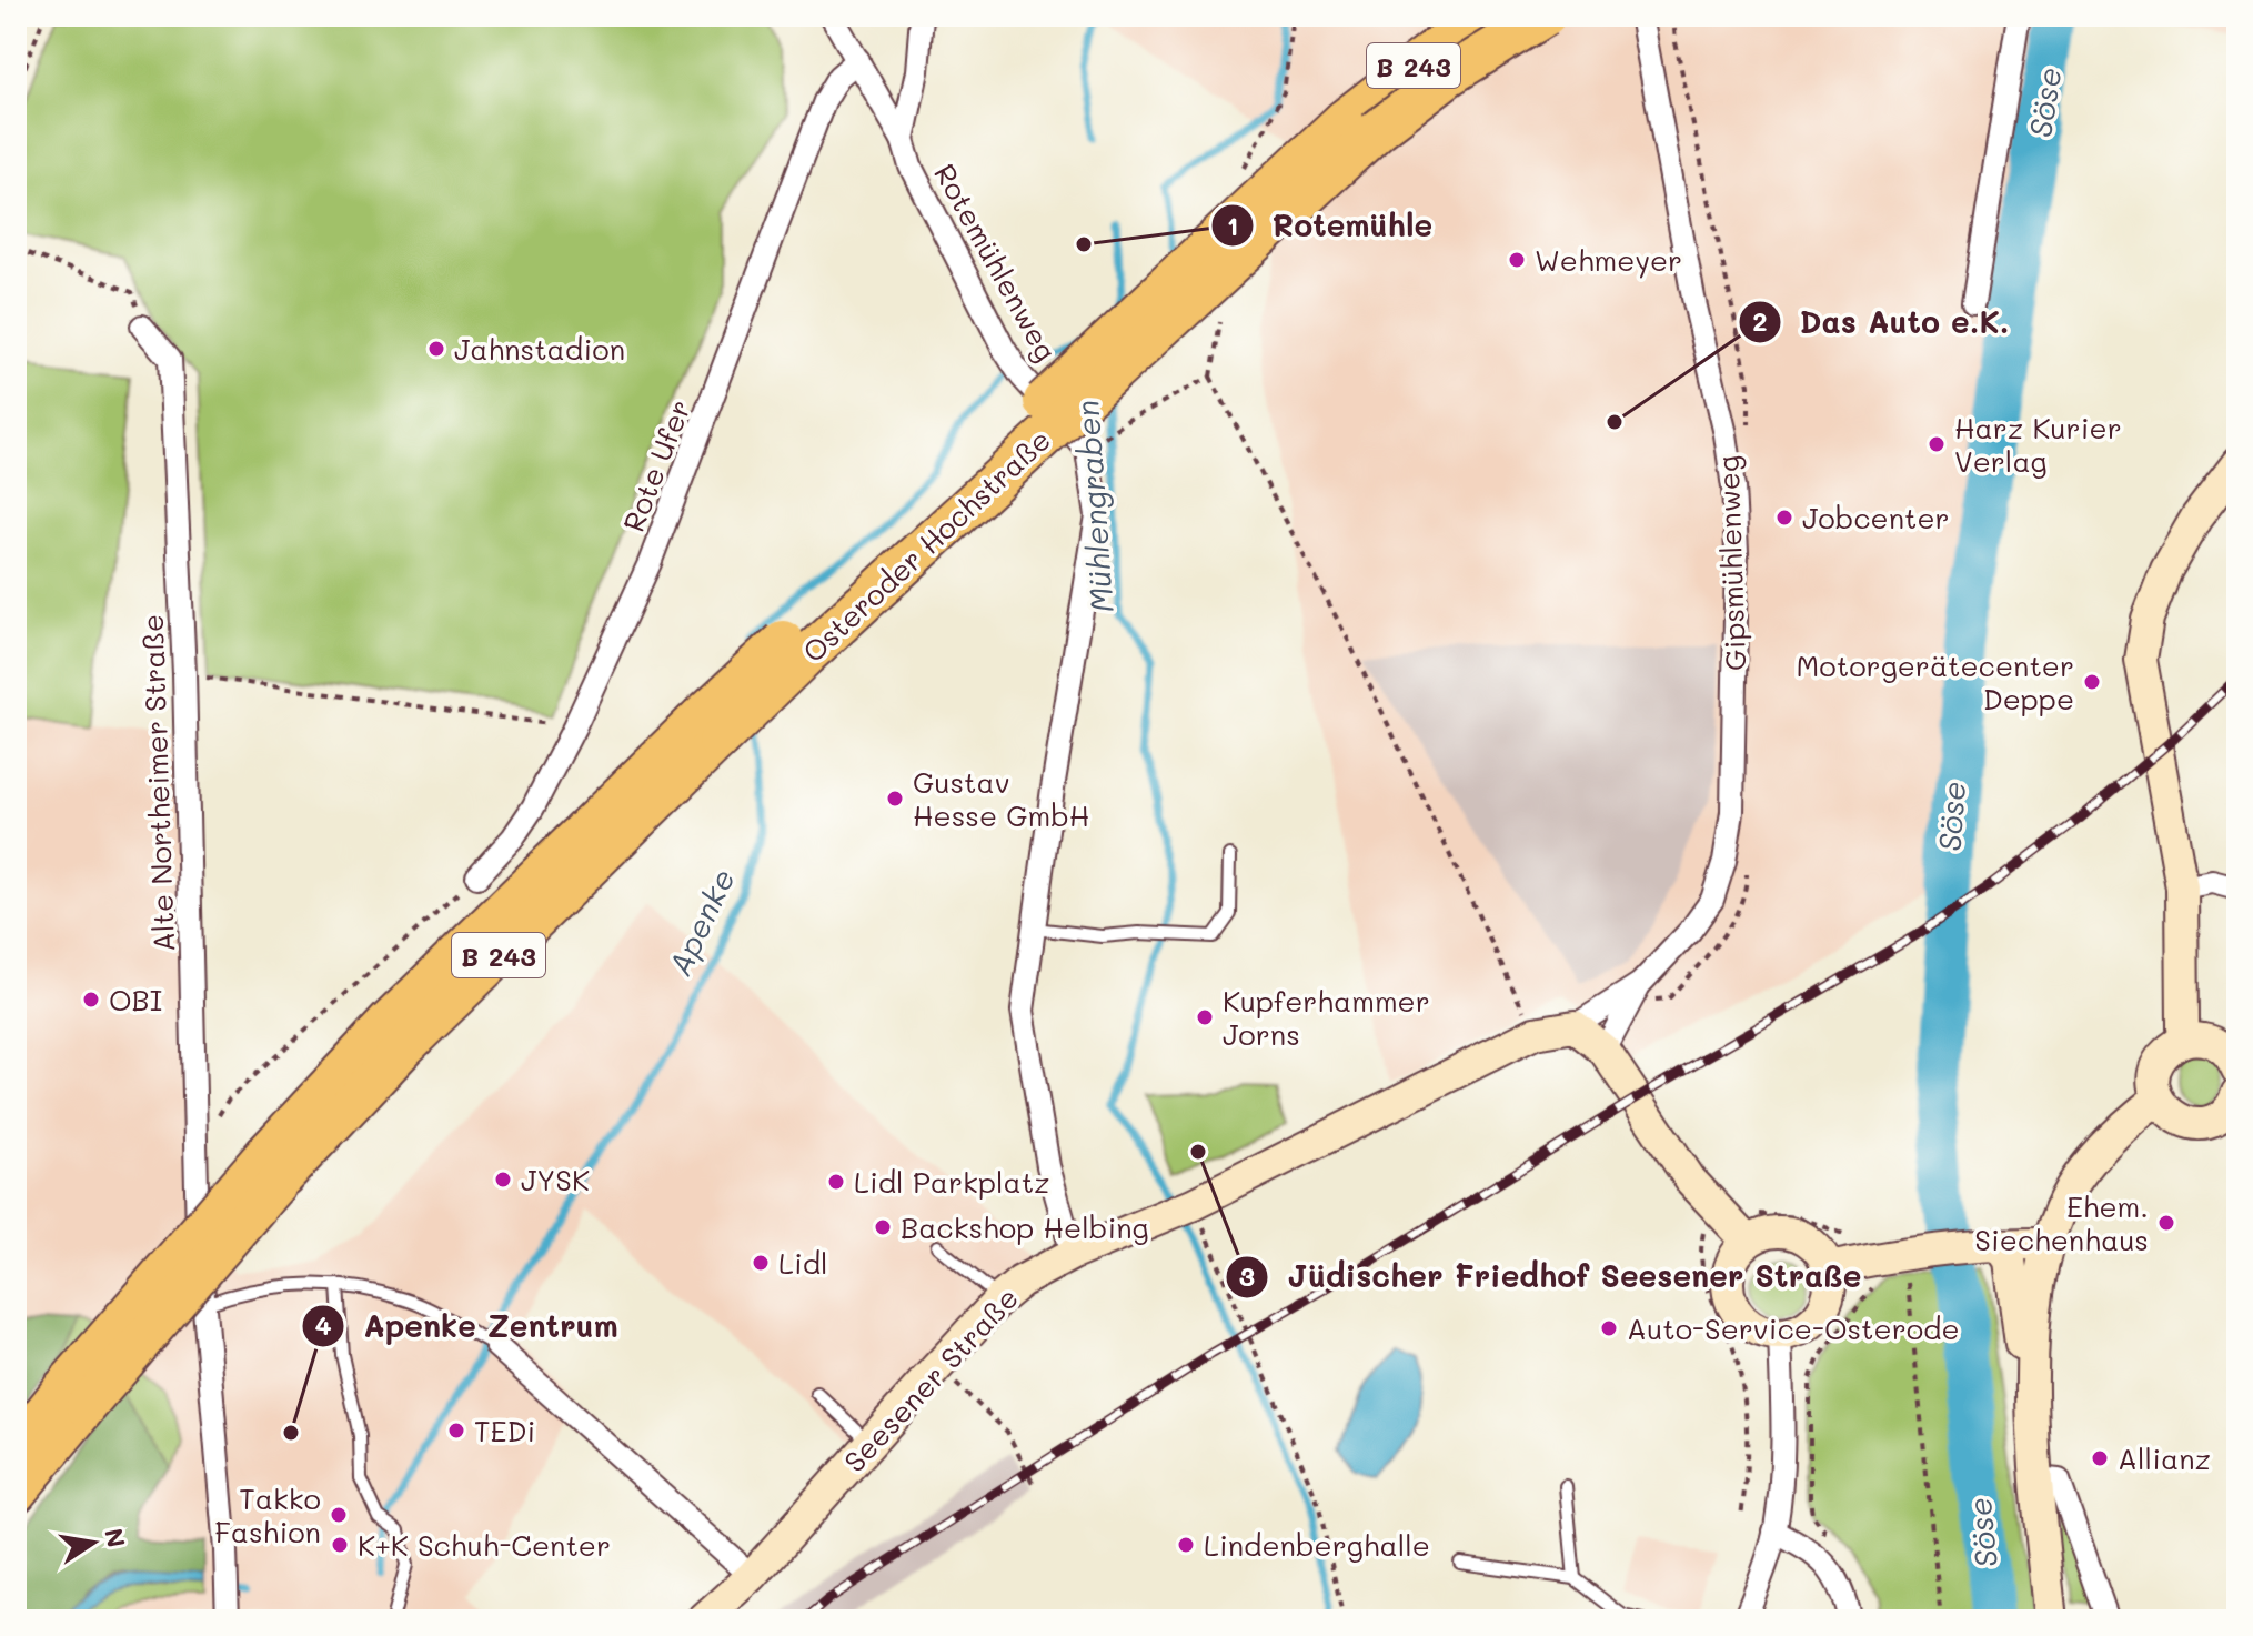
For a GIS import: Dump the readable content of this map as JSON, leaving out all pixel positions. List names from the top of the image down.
{
  "streets": {
    "highway": ["B 243", "Osteroder Hochstraße"],
    "street": [
      "Rotemühlenweg",
      "Rote Ufer",
      "Gipsmühlenweg",
      "Alte Northeimer Straße",
      "Seesener Straße"
    ]
  },
  "crossings": [
    ["B 243", "Osteroder Hochstraße"],
    ["Rotemühlenweg", "Seesener Straße"],
    ["Gipsmühlenweg", "Seesener Straße"]
  ],
  "water": ["Söse", "Mühlengraben", "Apenke"],
  "places": [
    "Rotemühle",
    "Wehmeyer",
    "Jahnstadion",
    "Das Auto e.K.",
    "Harz Kurier Verlag",
    "Jobcenter",
    "Motorgerätecenter Deppe",
    "Gustav Hesse GmbH",
    "OBI",
    "Kupferhammer Jorns",
    "Jüdischer Friedhof Seesener Straße",
    "JYSK",
    "Lidl Parkplatz",
    "Ehem. Siechenhaus",
    "Backshop Helbing",
    "Lidl",
    "Auto-Service-Osterode",
    "TEDi",
    "Apenke Zentrum",
    "Allianz",
    "Takko Fashion",
    "K+K Schuh-Center",
    "Lindenberghalle"
  ],
  "north": "right"
}
